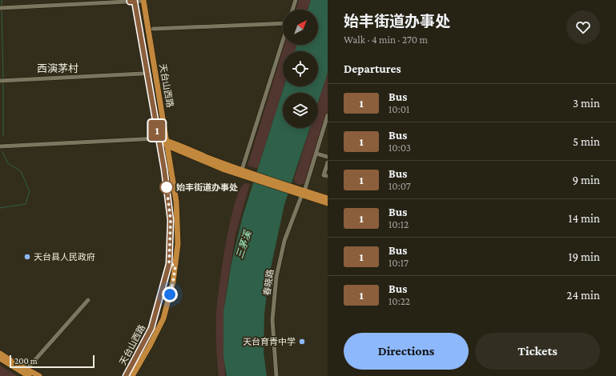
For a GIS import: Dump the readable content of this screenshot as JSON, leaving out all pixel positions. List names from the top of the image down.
{
  "streets": {
    "main road": ["天台山西路"],
    "street": ["春晓路"]
  },
  "districts": ["西演茅村"],
  "water": ["三茅溪"],
  "places": ["始丰街道办事处", "天台县人民政府", "天台育青中学"],
  "lines": ["bus line 1"],
  "scale_bar": "200 m",
  "north": "top right",
  "page": {
    "on_map": "1",
    "heading": [
      ["始丰街道办事处", "Walk · 4 min · 270 m"],
      "Departures"
    ],
    "list": [
      {
        "mark": "1",
        "name": "Bus",
        "note": "10:01",
        "value": "3 min"
      },
      {
        "mark": "1",
        "name": "Bus",
        "note": "10:03",
        "value": "5 min"
      },
      {
        "mark": "1",
        "name": "Bus",
        "note": "10:07",
        "value": "9 min"
      },
      {
        "mark": "1",
        "name": "Bus",
        "note": "10:12",
        "value": "14 min"
      },
      {
        "mark": "1",
        "name": "Bus",
        "note": "10:17",
        "value": "19 min"
      },
      {
        "mark": "1",
        "name": "Bus",
        "note": "10:22",
        "value": "24 min"
      }
    ],
    "buttons": ["Directions", "Tickets"],
    "scale": "200 m"
  }
}
